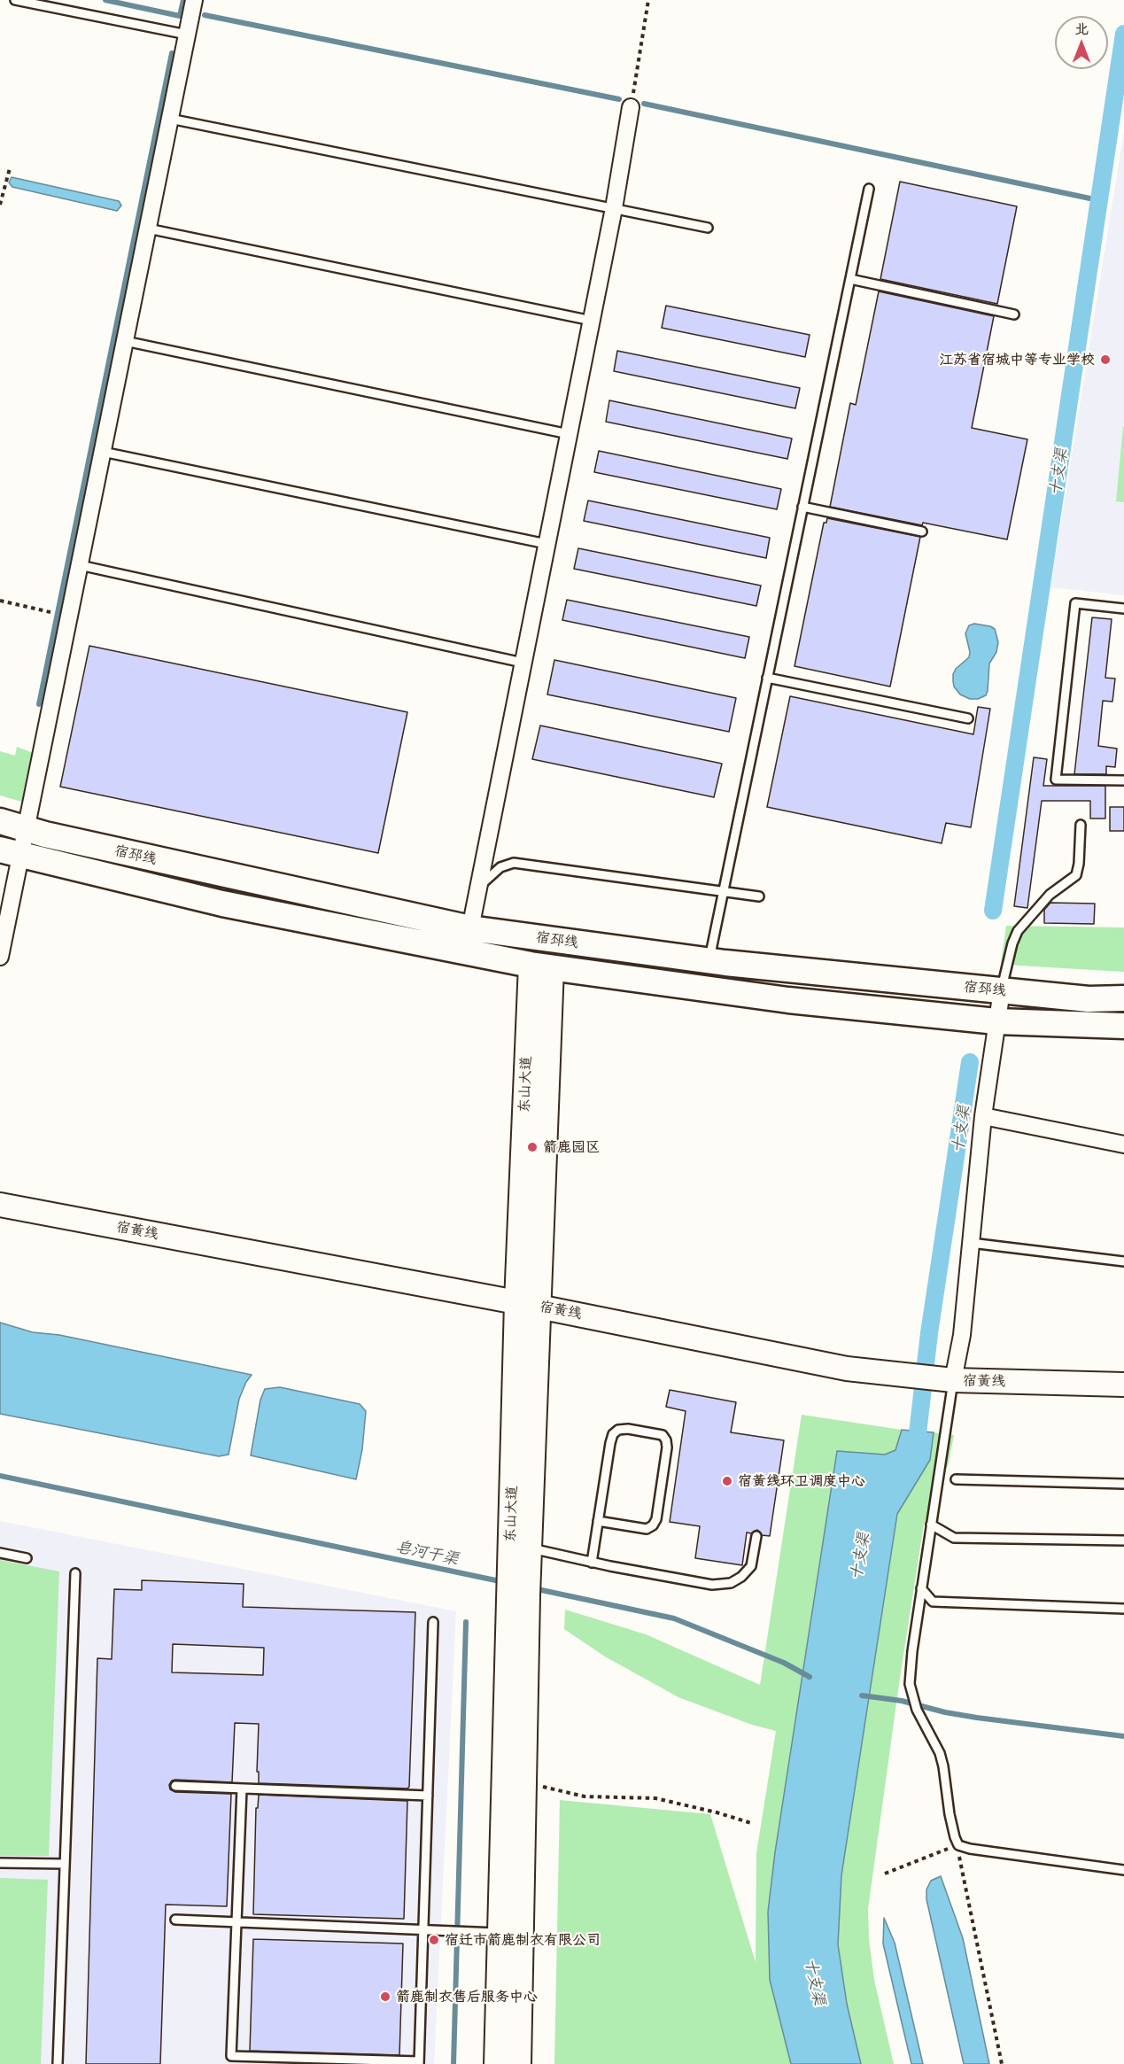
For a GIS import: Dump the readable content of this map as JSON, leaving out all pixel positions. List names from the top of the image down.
{
  "streets": {
    "main road": ["宿邳线", "东山大道", "宿黄线"]
  },
  "crossings": [
    ["宿邳线", "东山大道"],
    ["东山大道", "宿黄线"]
  ],
  "water": ["十支渠", "皂河干渠"],
  "places": [
    "江苏省宿城中等专业学校",
    "箭鹿园区",
    "宿黄线环卫调度中心",
    "宿迁市箭鹿制衣有限公司",
    "箭鹿制衣售后服务中心"
  ],
  "north": "top"
}
